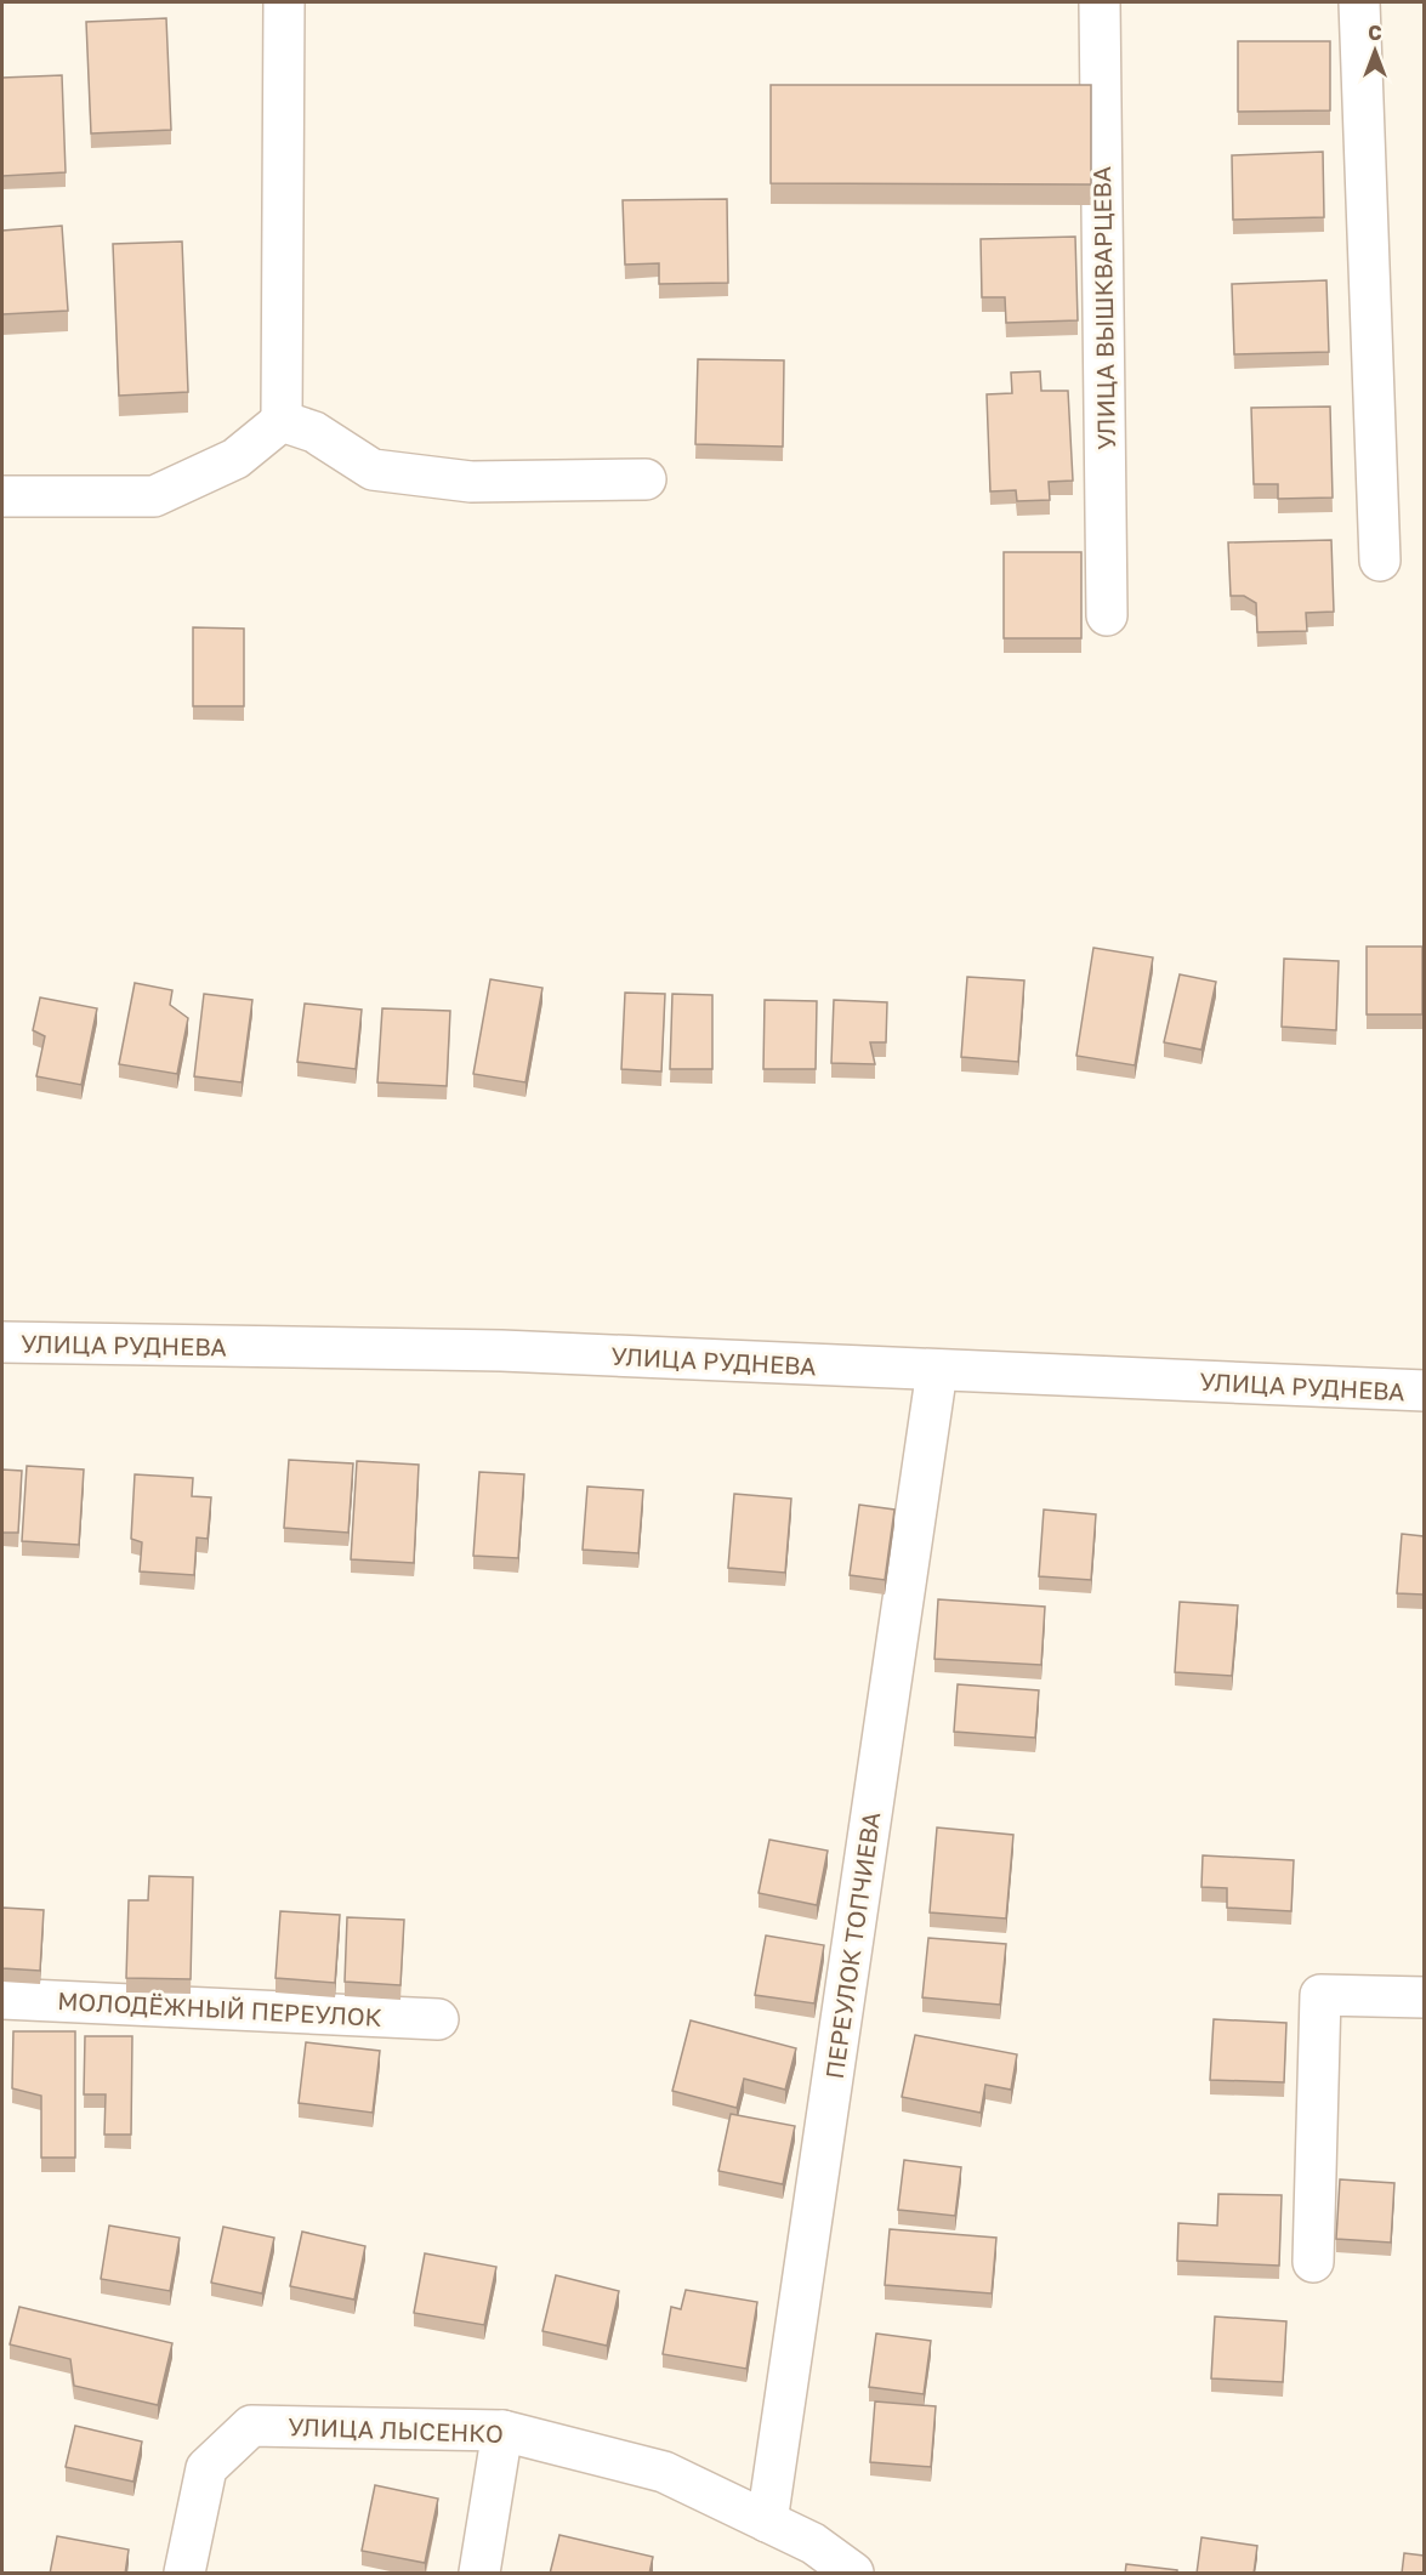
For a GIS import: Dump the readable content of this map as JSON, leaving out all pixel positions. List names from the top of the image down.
{
  "streets": {
    "street": [
      "УЛИЦА ВЫШКВАРЦЕВА",
      "УЛИЦА РУДНЕВА",
      "ПЕРЕУЛОК ТОПЧИЕВА",
      "МОЛОДЁЖНЫЙ ПЕРЕУЛОК",
      "УЛИЦА ЛЫСЕНКО"
    ]
  },
  "crossings": [
    ["УЛИЦА РУДНЕВА", "ПЕРЕУЛОК ТОПЧИЕВА"],
    ["ПЕРЕУЛОК ТОПЧИЕВА", "УЛИЦА ЛЫСЕНКО"]
  ],
  "north": "top"
}
